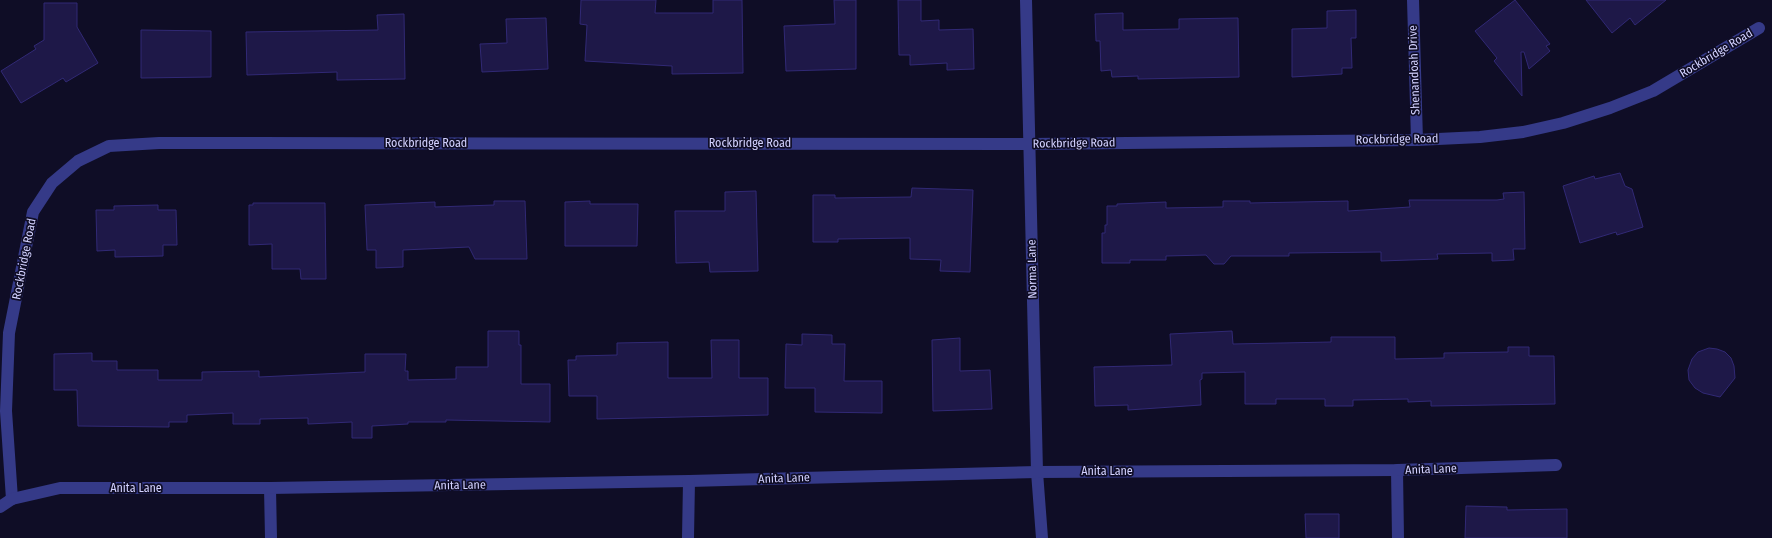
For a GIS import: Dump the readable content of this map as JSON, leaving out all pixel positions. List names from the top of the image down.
{
  "streets": {
    "street": [
      "Rockbridge Road",
      "Shenandoah Drive",
      "Norma Lane",
      "Anita Lane"
    ]
  },
  "crossings": [
    ["Rockbridge Road", "Shenandoah Drive"],
    ["Rockbridge Road", "Norma Lane"],
    ["Rockbridge Road", "Anita Lane"],
    ["Norma Lane", "Anita Lane"]
  ]
}
